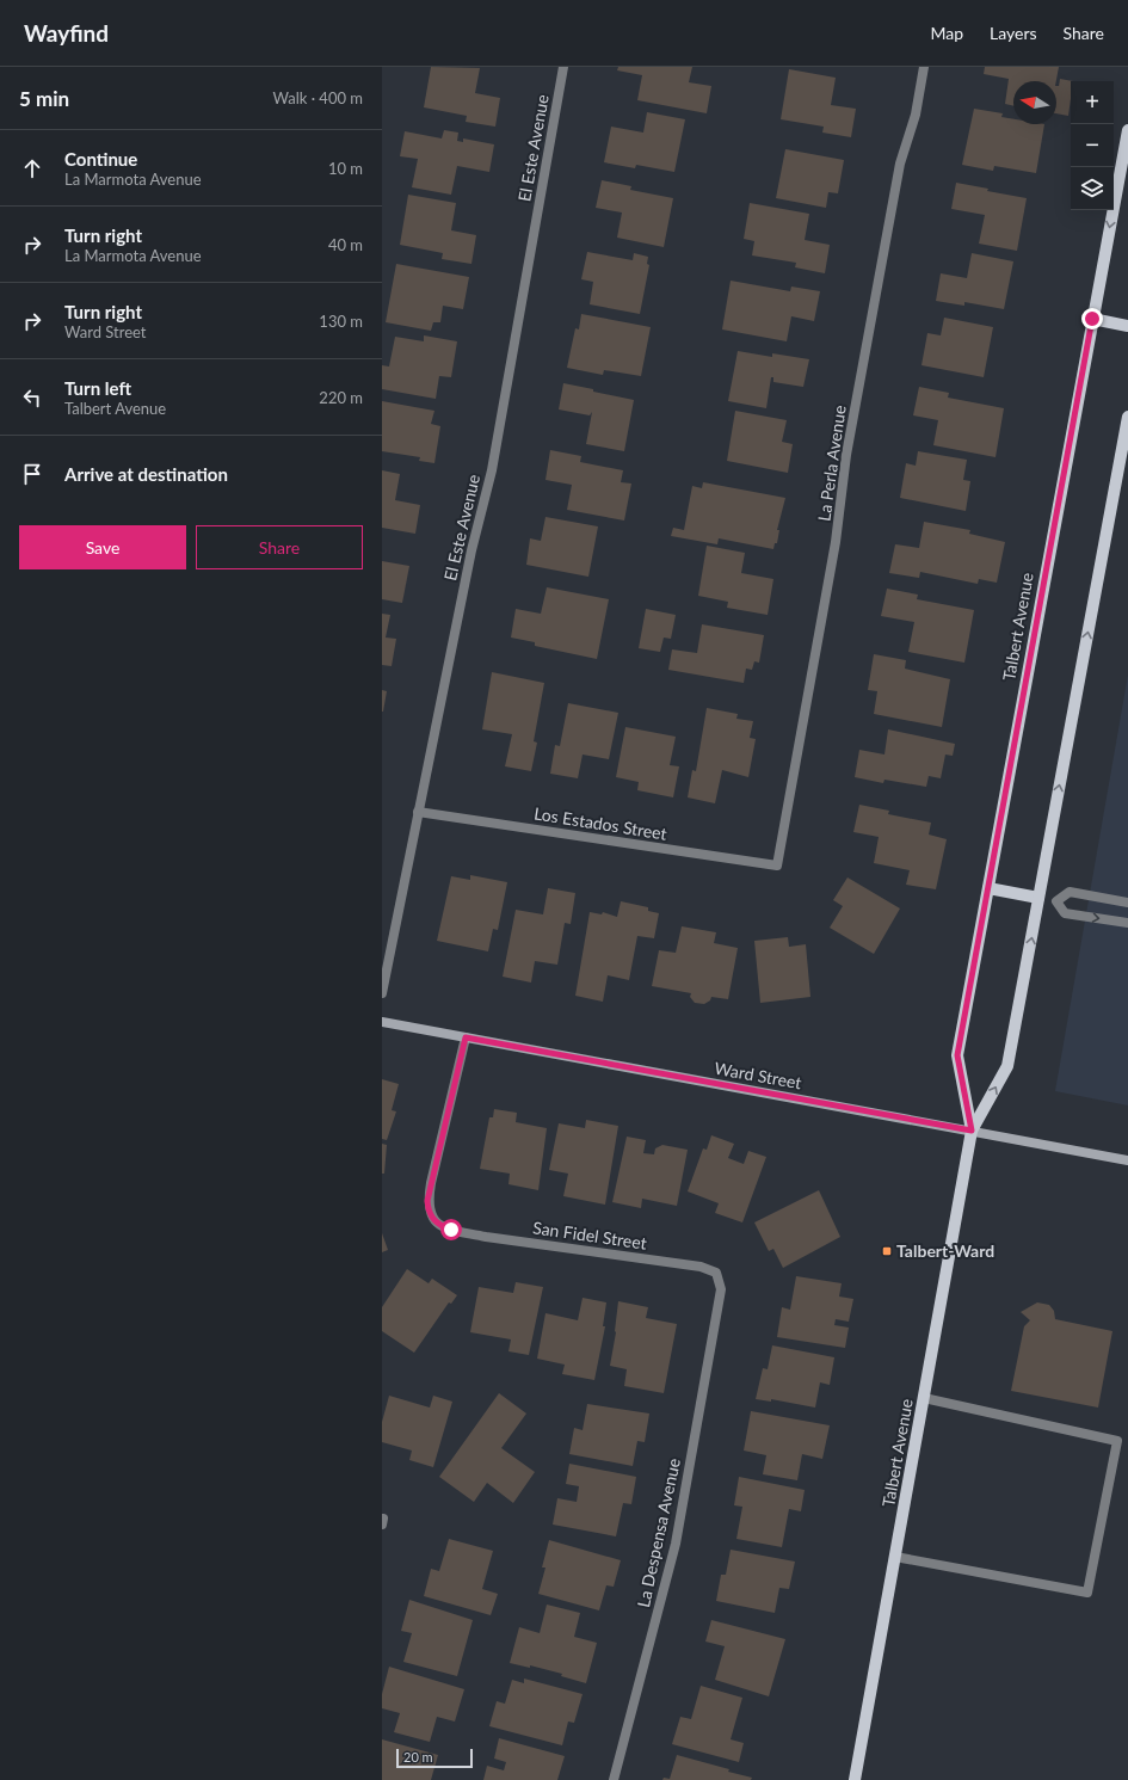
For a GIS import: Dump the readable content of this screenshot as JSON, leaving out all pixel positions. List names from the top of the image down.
{
  "streets": {
    "main road": ["Talbert Avenue"],
    "street": [
      "El Este Avenue",
      "La Perla Avenue",
      "Los Estados Street",
      "Ward Street",
      "San Fidel Street",
      "La Despensa Avenue"
    ]
  },
  "crossings": [
    ["El Este Avenue", "Los Estados Street"],
    ["La Perla Avenue", "Los Estados Street"],
    ["Talbert Avenue", "Ward Street"],
    ["Ward Street", "San Fidel Street"],
    ["San Fidel Street", "La Despensa Avenue"]
  ],
  "places": {
    "transit": ["Talbert-Ward"]
  },
  "scale_bar": "20 m",
  "north": "left",
  "page": {
    "header": "Wayfind",
    "nav": ["Map", "Layers", "Share"],
    "heading": ["5 min", "Walk · 400 m"],
    "map_buttons": ["+", "−"],
    "list": [
      ["Continue", "La Marmota Avenue", "10 m"],
      ["Turn right", "La Marmota Avenue", "40 m"],
      ["Turn right", "Ward Street", "130 m"],
      ["Turn left", "Talbert Avenue", "220 m"],
      "Arrive at destination"
    ],
    "buttons": ["Save", "Share"],
    "scale": "20 m"
  }
}
